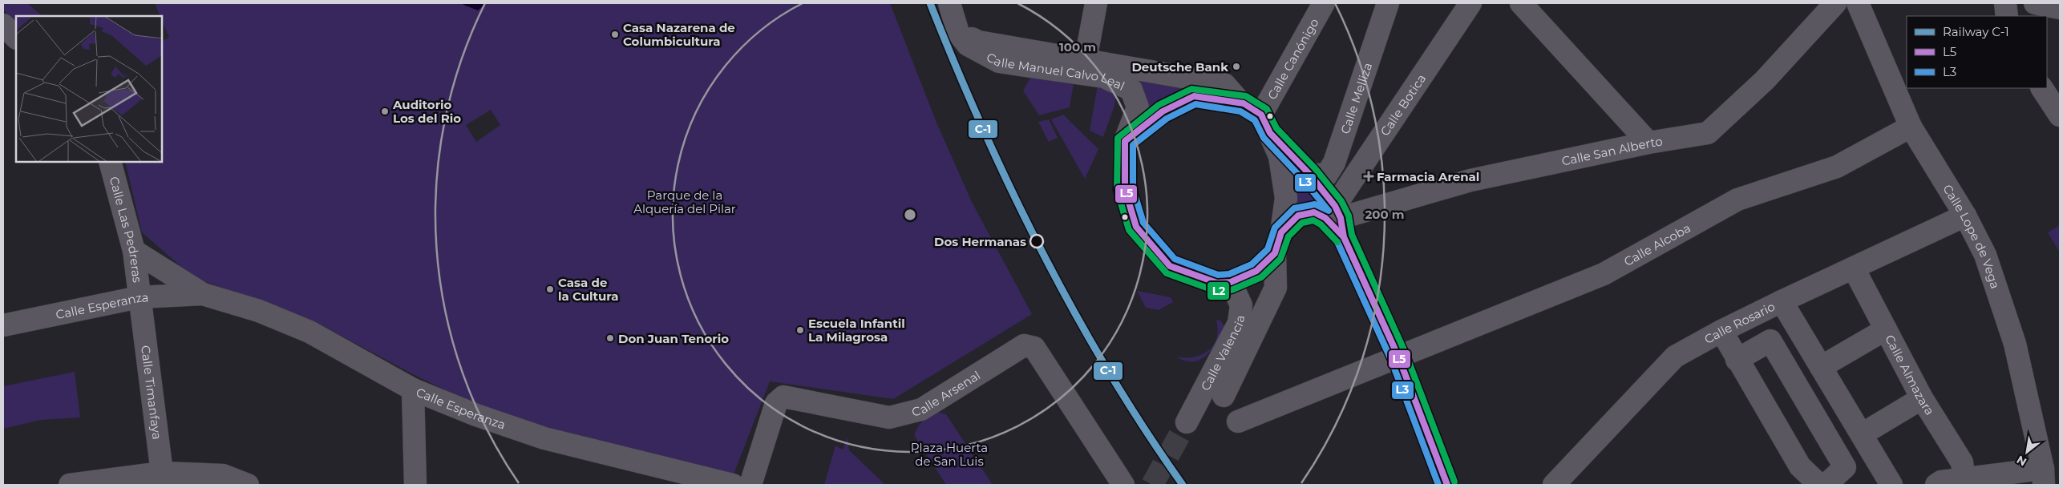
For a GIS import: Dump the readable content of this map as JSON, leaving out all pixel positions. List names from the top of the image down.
{
  "streets": {
    "street": [
      "Calle Canónigo",
      "Calle Manuel Calvo Leal",
      "Calle Melliza",
      "Calle Botica",
      "Calle San Alberto",
      "Calle Las Pedreras",
      "Calle Lope de Vega",
      "Calle Alcoba",
      "Calle Esperanza",
      "Calle Rosario",
      "Calle Valencia",
      "Calle Almazara",
      "Calle Timanfaya",
      "Calle Arsenal"
    ]
  },
  "crossings": [
    ["Calle Botica", "Calle San Alberto"],
    ["Calle Las Pedreras", "Calle Esperanza"],
    ["Calle Las Pedreras", "Calle Timanfaya"],
    ["Calle Lope de Vega", "Calle Alcoba"],
    ["Calle Lope de Vega", "Calle Rosario"],
    ["Calle Esperanza", "Calle Timanfaya"],
    ["Calle Rosario", "Calle Almazara"]
  ],
  "parks": ["Parque de la Alquería del Pilar", "Plaza Huerta de San Luis"],
  "places": {
    "other": [
      "Casa Nazarena de Columbicultura",
      "Deutsche Bank",
      "Auditorio Los del Rio",
      "Dos Hermanas",
      "Casa de la Cultura",
      "Escuela Infantil La Milagrosa",
      "Don Juan Tenorio"
    ],
    "health": ["Farmacia Arenal"]
  },
  "lines": [
    "rail line C-1",
    "transit line L2",
    "transit line L5",
    "transit line L3"
  ],
  "legend": ["Railway C-1", "L5", "L3"],
  "north": "bottom left",
  "rings": ["100 m", "200 m"]
}
